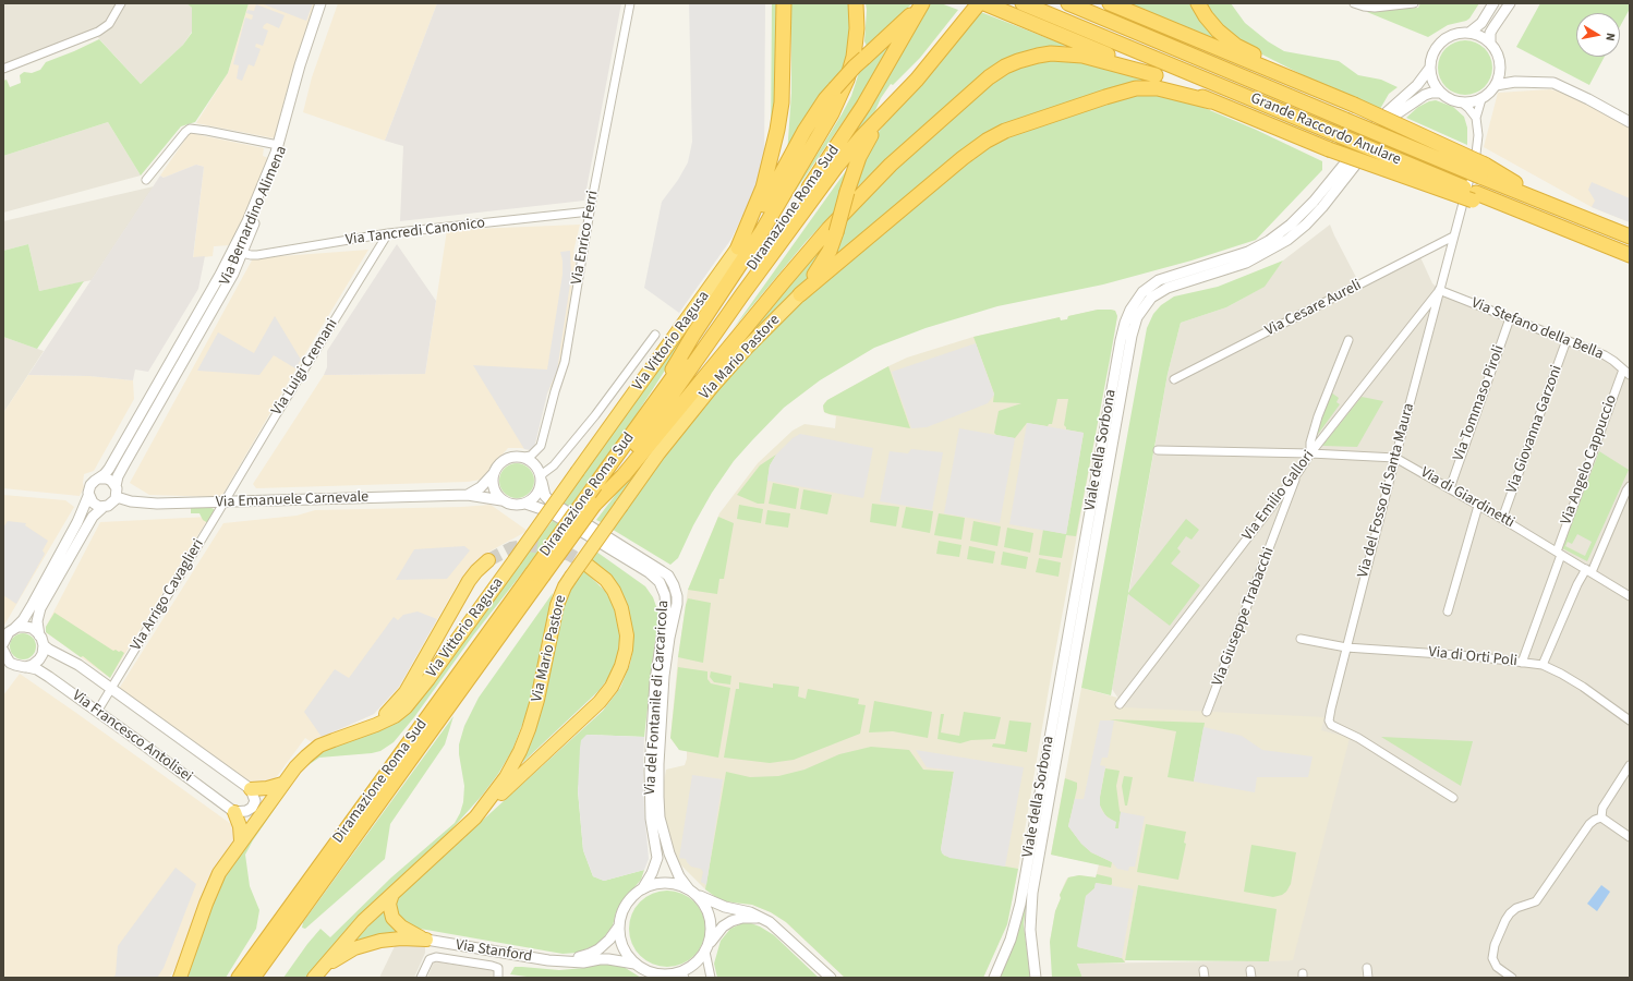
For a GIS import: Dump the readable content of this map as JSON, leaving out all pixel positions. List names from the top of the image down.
{
  "streets": {
    "highway": [
      "Grande Raccordo Anulare",
      "Diramazione Roma Sud",
      "Via Vittorio Ragusa",
      "Via Mario Pastore"
    ],
    "street": [
      "Via Bernardino Alimena",
      "Via Tancredi Canonico",
      "Via Enrico Ferri",
      "Via Cesare Aureli",
      "Via Stefano della Bella",
      "Via Luigi Cremani",
      "Via Tommaso Piroli",
      "Via Giovanna Garzoni",
      "Viale della Sorbona",
      "Via Angelo Cappuccio",
      "Via del Fosso di Santa Maura",
      "Via Emilio Gallori",
      "Via di Giardinetti",
      "Via Emanuele Carnevale",
      "Via Arrigo Cavaglieri",
      "Via Giuseppe Trabacchi",
      "Via di Orti Poli",
      "Via del Fontanile di Carcaricola",
      "Via Francesco Antolisei",
      "Via Stanford"
    ]
  },
  "crossings": [
    ["Via Bernardino Alimena", "Via Tancredi Canonico"],
    ["Via Bernardino Alimena", "Via Emanuele Carnevale"],
    ["Via Tancredi Canonico", "Via Enrico Ferri"],
    ["Via Tancredi Canonico", "Via Luigi Cremani"],
    ["Via Enrico Ferri", "Via Emanuele Carnevale"],
    ["Via Enrico Ferri", "Via del Fontanile di Carcaricola"],
    ["Via Cesare Aureli", "Via del Fosso di Santa Maura"],
    ["Via Stefano della Bella", "Via Tommaso Piroli"],
    ["Via Stefano della Bella", "Via Giovanna Garzoni"],
    ["Via Stefano della Bella", "Via Angelo Cappuccio"],
    ["Via Stefano della Bella", "Via del Fosso di Santa Maura"],
    ["Via Stefano della Bella", "Via Emilio Gallori"],
    ["Via Luigi Cremani", "Via Emanuele Carnevale"],
    ["Via Luigi Cremani", "Via Arrigo Cavaglieri"],
    ["Via Tommaso Piroli", "Via di Giardinetti"],
    ["Via Giovanna Garzoni", "Via di Giardinetti"],
    ["Viale della Sorbona", "Via del Fosso di Santa Maura"],
    ["Via Angelo Cappuccio", "Via di Giardinetti"],
    ["Via Angelo Cappuccio", "Via di Orti Poli"],
    ["Via del Fosso di Santa Maura", "Via Emilio Gallori"],
    ["Via del Fosso di Santa Maura", "Via di Giardinetti"],
    ["Via del Fosso di Santa Maura", "Via di Orti Poli"],
    ["Via Emilio Gallori", "Via di Giardinetti"],
    ["Via Emilio Gallori", "Via Giuseppe Trabacchi"],
    ["Via Emanuele Carnevale", "Via Arrigo Cavaglieri"],
    ["Via Emanuele Carnevale", "Via del Fontanile di Carcaricola"],
    ["Via Arrigo Cavaglieri", "Via Francesco Antolisei"],
    ["Via del Fontanile di Carcaricola", "Via Stanford"]
  ],
  "north": "right"
}
